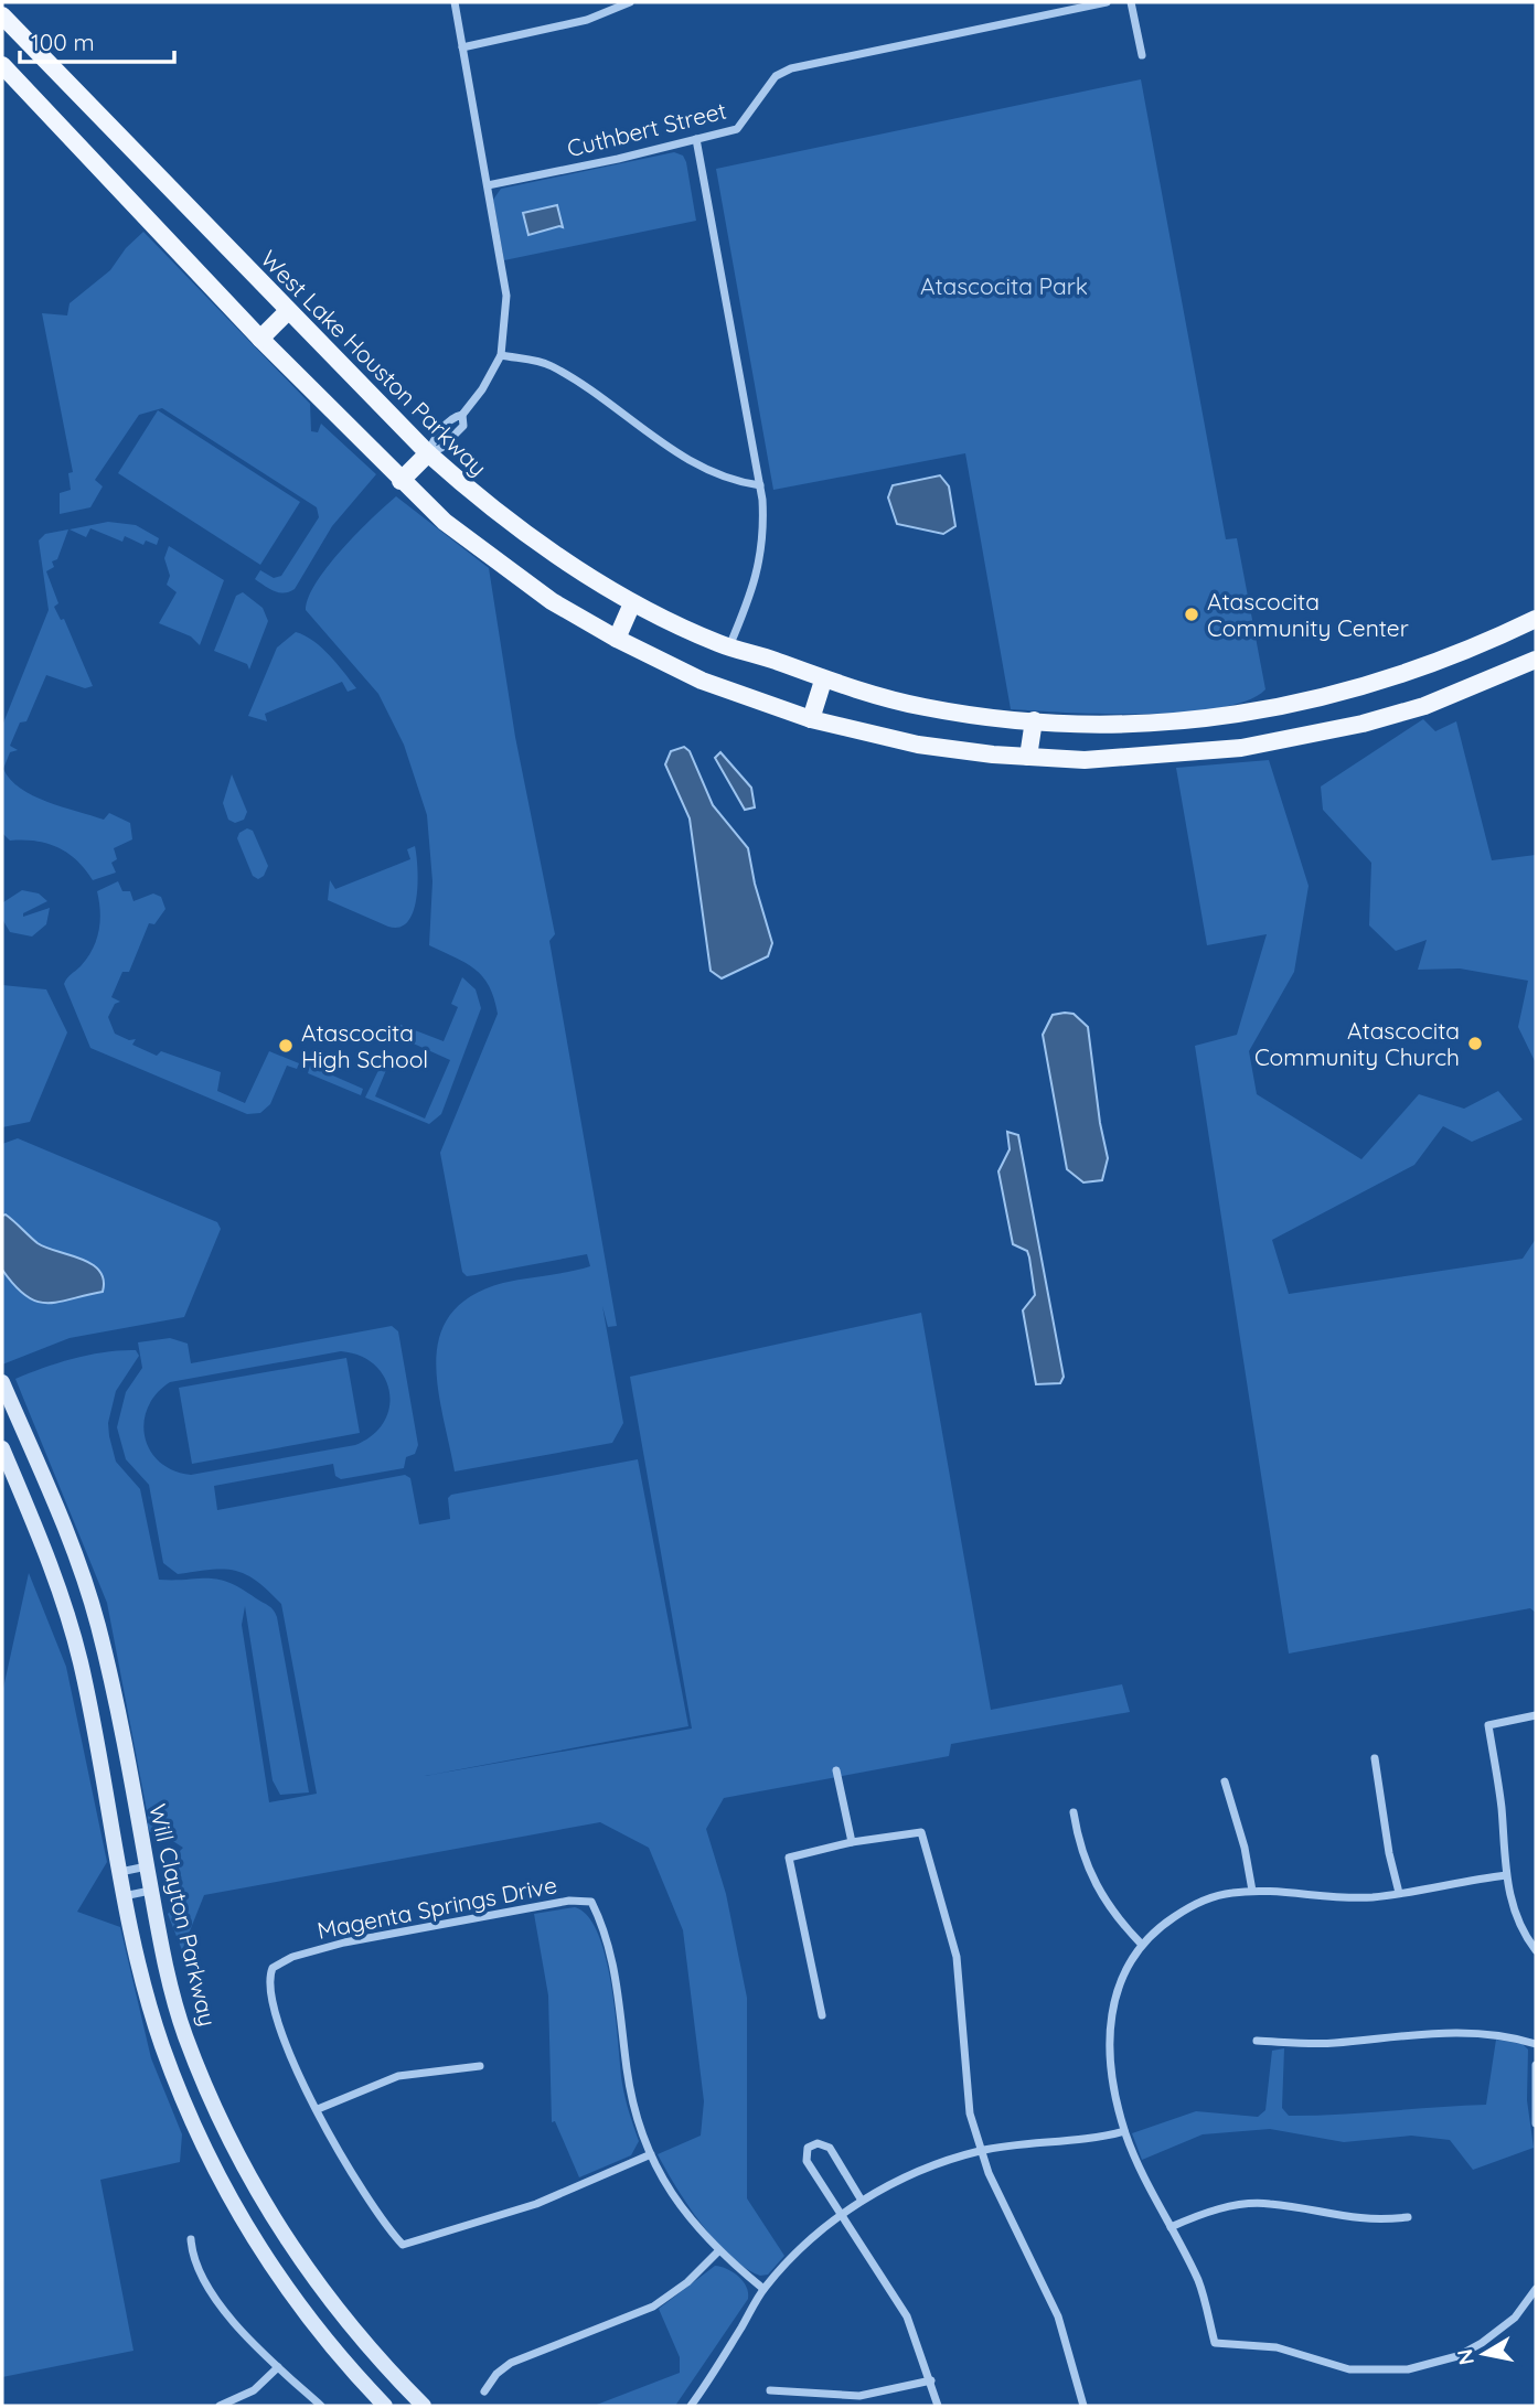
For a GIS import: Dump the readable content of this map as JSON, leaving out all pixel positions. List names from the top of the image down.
{
  "streets": {
    "main road": ["West Lake Houston Parkway", "Will Clayton Parkway"],
    "street": ["Cuthbert Street", "Magenta Springs Drive"]
  },
  "parks": ["Atascocita Park"],
  "places": ["Atascocita Community Center", "Atascocita Community Church", "Atascocita High School"],
  "scale_bar": "100 m",
  "north": "left"
}
